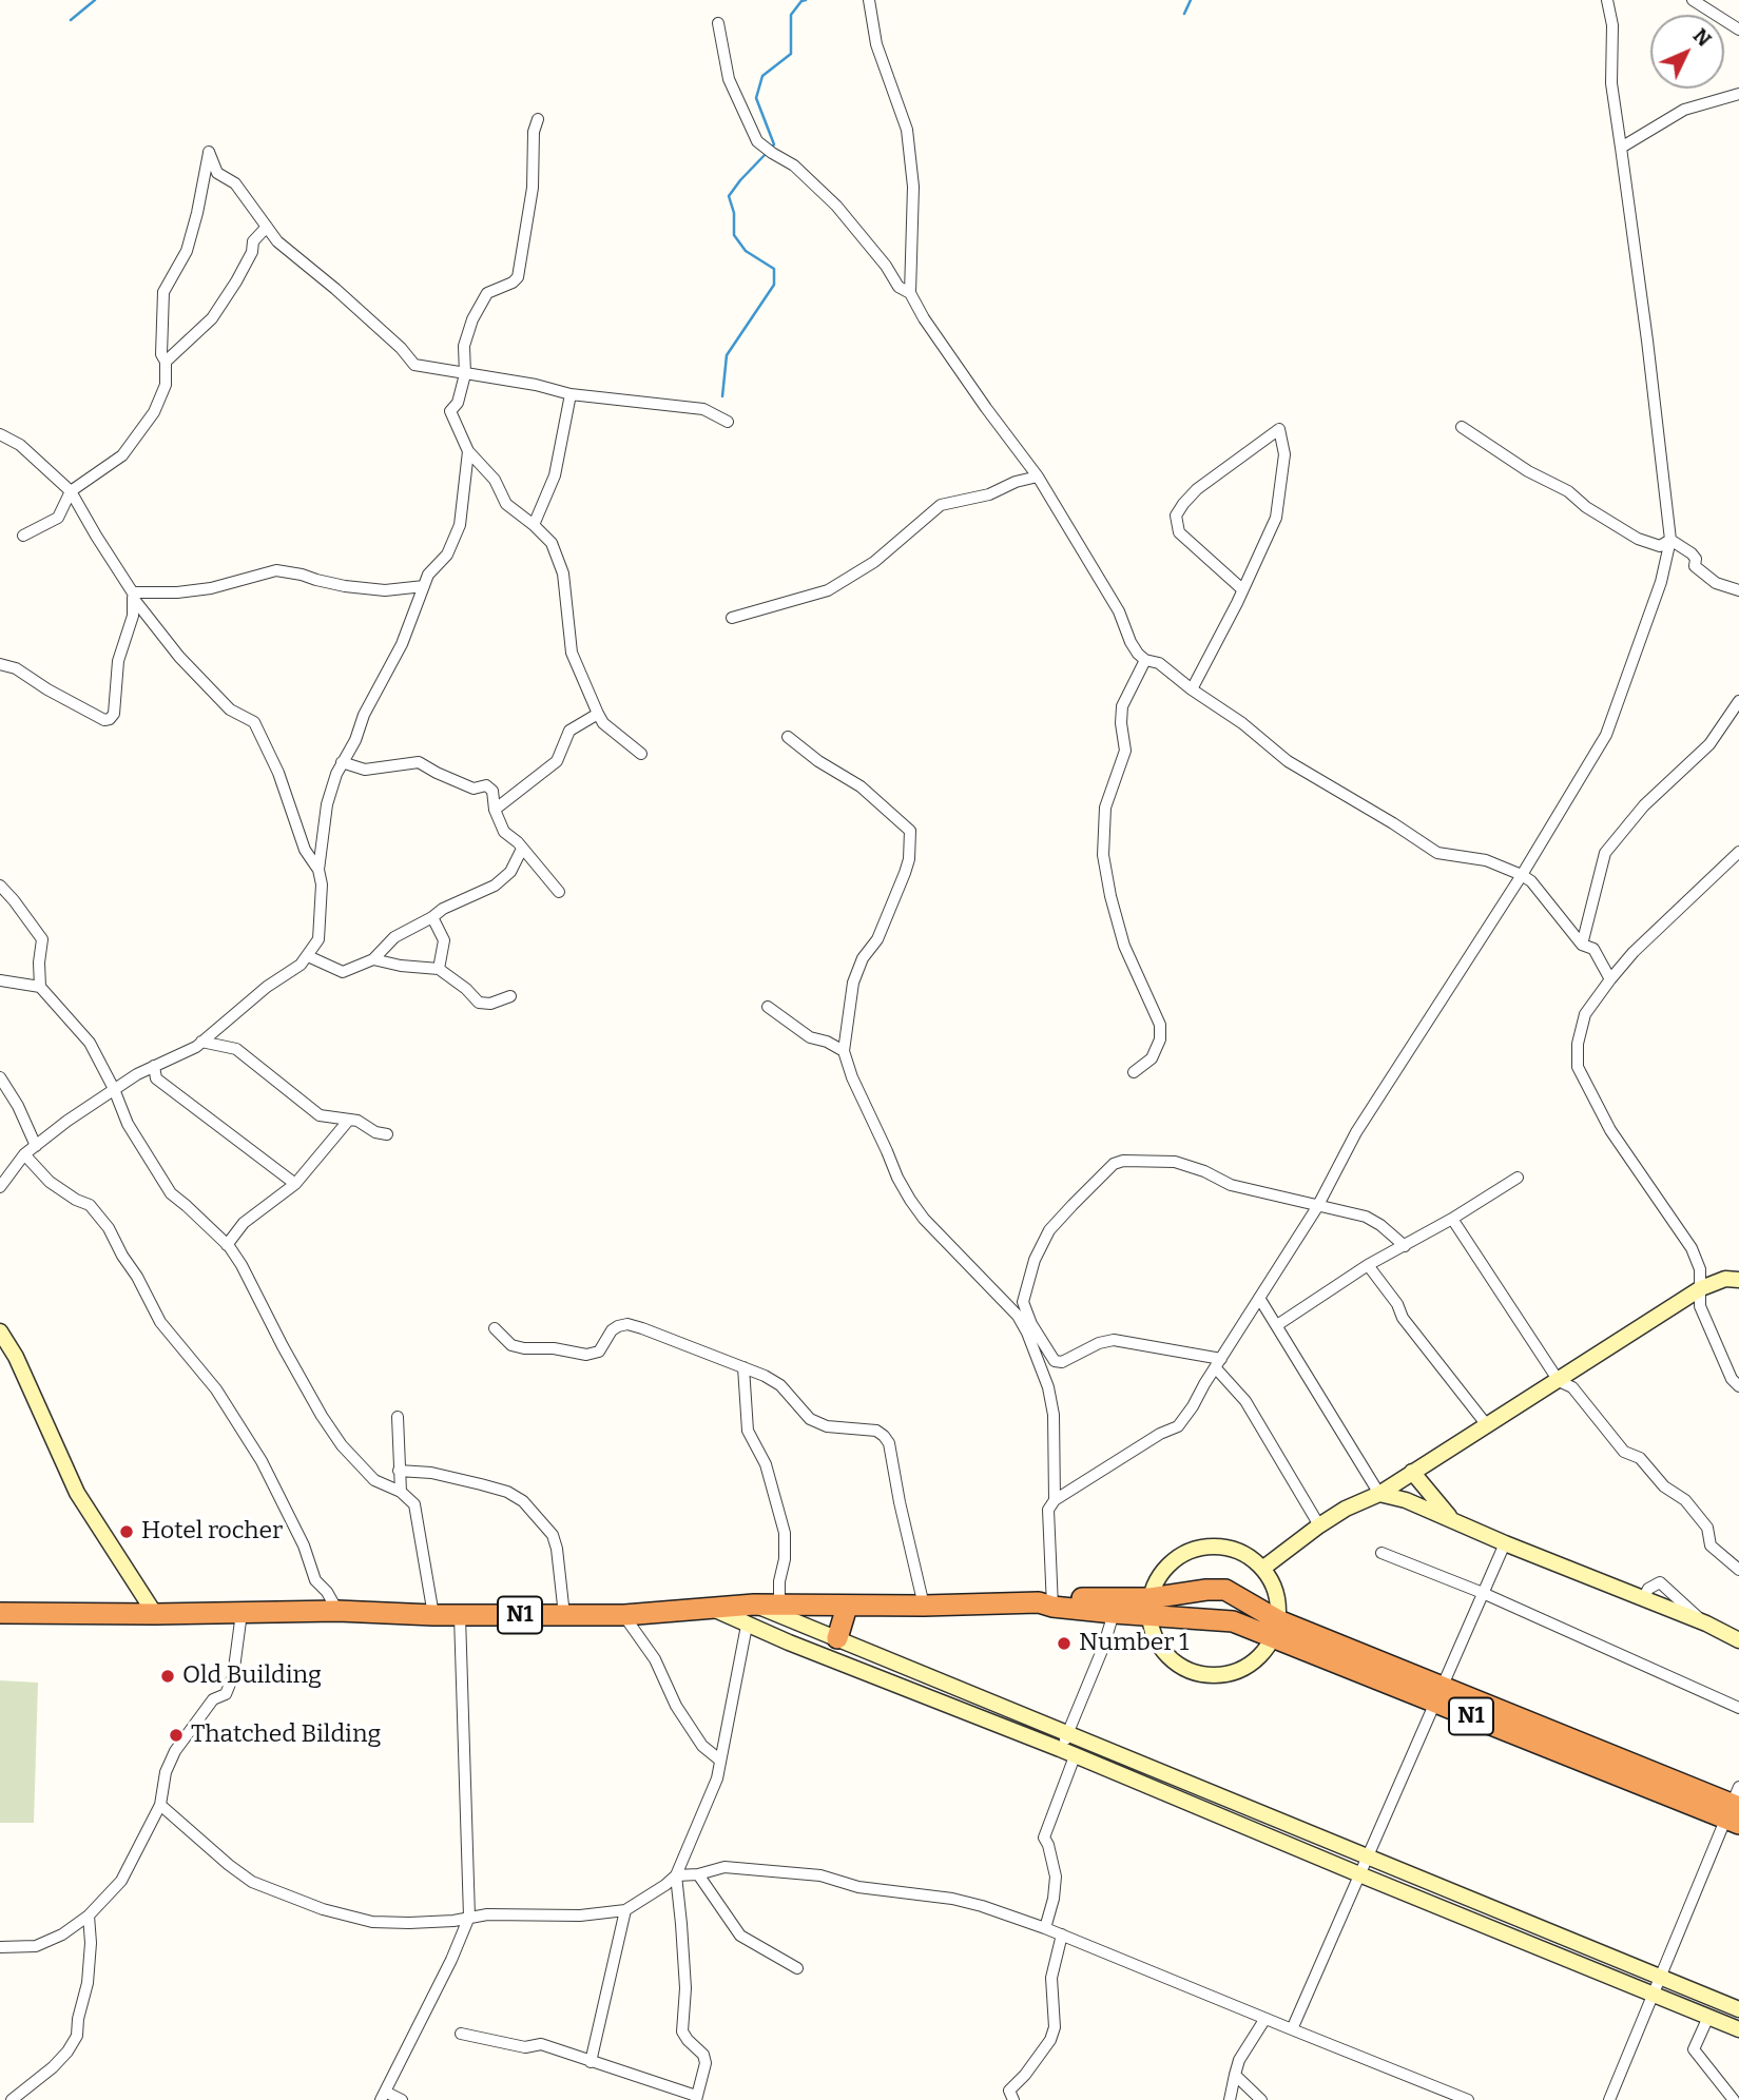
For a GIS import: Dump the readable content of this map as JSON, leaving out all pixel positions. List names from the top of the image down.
{
  "streets": {
    "highway": ["N1"]
  },
  "places": [
    "Hotel rocher",
    "Number 1",
    "Old Building",
    "Thatched Bilding"
  ],
  "north": "top right"
}
